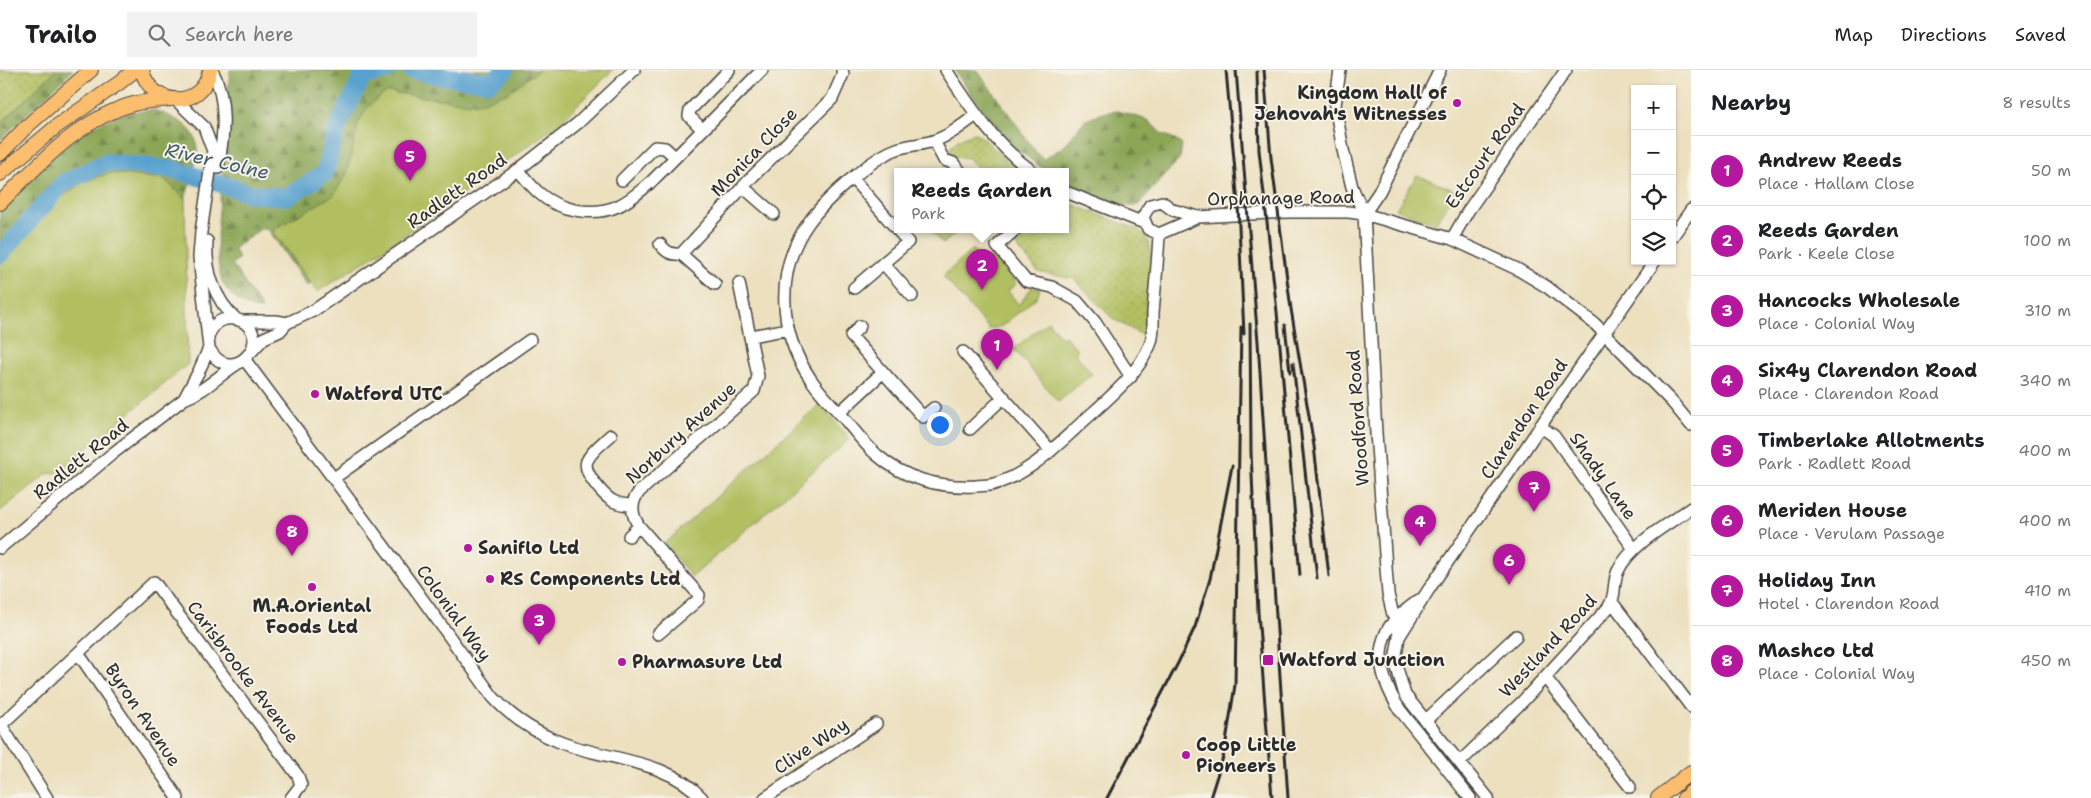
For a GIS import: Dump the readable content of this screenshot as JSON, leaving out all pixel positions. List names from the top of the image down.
{
  "streets": {
    "street": [
      "Monica Close",
      "Estcourt Road",
      "Radlett Road",
      "Orphanage Road",
      "Woodford Road",
      "Clarendon Road",
      "Norbury Avenue",
      "Shady Lane",
      "Colonial Way",
      "Westland Road",
      "Carisbrooke Avenue",
      "Byron Avenue",
      "Clive Way"
    ]
  },
  "crossings": [
    ["Estcourt Road", "Orphanage Road"],
    ["Radlett Road", "Colonial Way"],
    ["Orphanage Road", "Woodford Road"],
    ["Orphanage Road", "Clarendon Road"],
    ["Woodford Road", "Clarendon Road"],
    ["Clarendon Road", "Shady Lane"],
    ["Shady Lane", "Westland Road"],
    ["Carisbrooke Avenue", "Byron Avenue"]
  ],
  "water": ["River Colne"],
  "places": {
    "other": [
      "Kingdom Hall of Jehovah's Witnesses",
      "Watford UTC",
      "Saniflo Ltd",
      "RS Components Ltd",
      "M.A.Oriental Foods Ltd",
      "Pharmasure Ltd",
      "Coop Little Pioneers"
    ],
    "transit": ["Watford Junction"]
  },
  "page": {
    "header": "Trailo",
    "search": "Search here",
    "nav": ["Map", "Directions", "Saved"],
    "heading": ["Nearby", "8 results"],
    "map_buttons": ["+", "−"],
    "list": [
      {
        "mark": "1",
        "name": "Andrew Reeds",
        "note": "Place · Hallam Close",
        "value": "50 m"
      },
      {
        "mark": "2",
        "name": "Reeds Garden",
        "note": "Park · Keele Close",
        "value": "100 m"
      },
      {
        "mark": "3",
        "name": "Hancocks Wholesale",
        "note": "Place · Colonial Way",
        "value": "310 m"
      },
      {
        "mark": "4",
        "name": "Six4y Clarendon Road",
        "note": "Place · Clarendon Road",
        "value": "340 m"
      },
      {
        "mark": "5",
        "name": "Timberlake Allotments",
        "note": "Park · Radlett Road",
        "value": "400 m"
      },
      {
        "mark": "6",
        "name": "Meriden House",
        "note": "Place · Verulam Passage",
        "value": "400 m"
      },
      {
        "mark": "7",
        "name": "Holiday Inn",
        "note": "Hotel · Clarendon Road",
        "value": "410 m"
      },
      {
        "mark": "8",
        "name": "Mashco Ltd",
        "note": "Place · Colonial Way",
        "value": "450 m"
      }
    ],
    "pins": [
      "5",
      "2",
      "1",
      "7",
      "4",
      "8",
      "6",
      "3"
    ],
    "popup": ["Reeds Garden", "Park"]
  }
}
